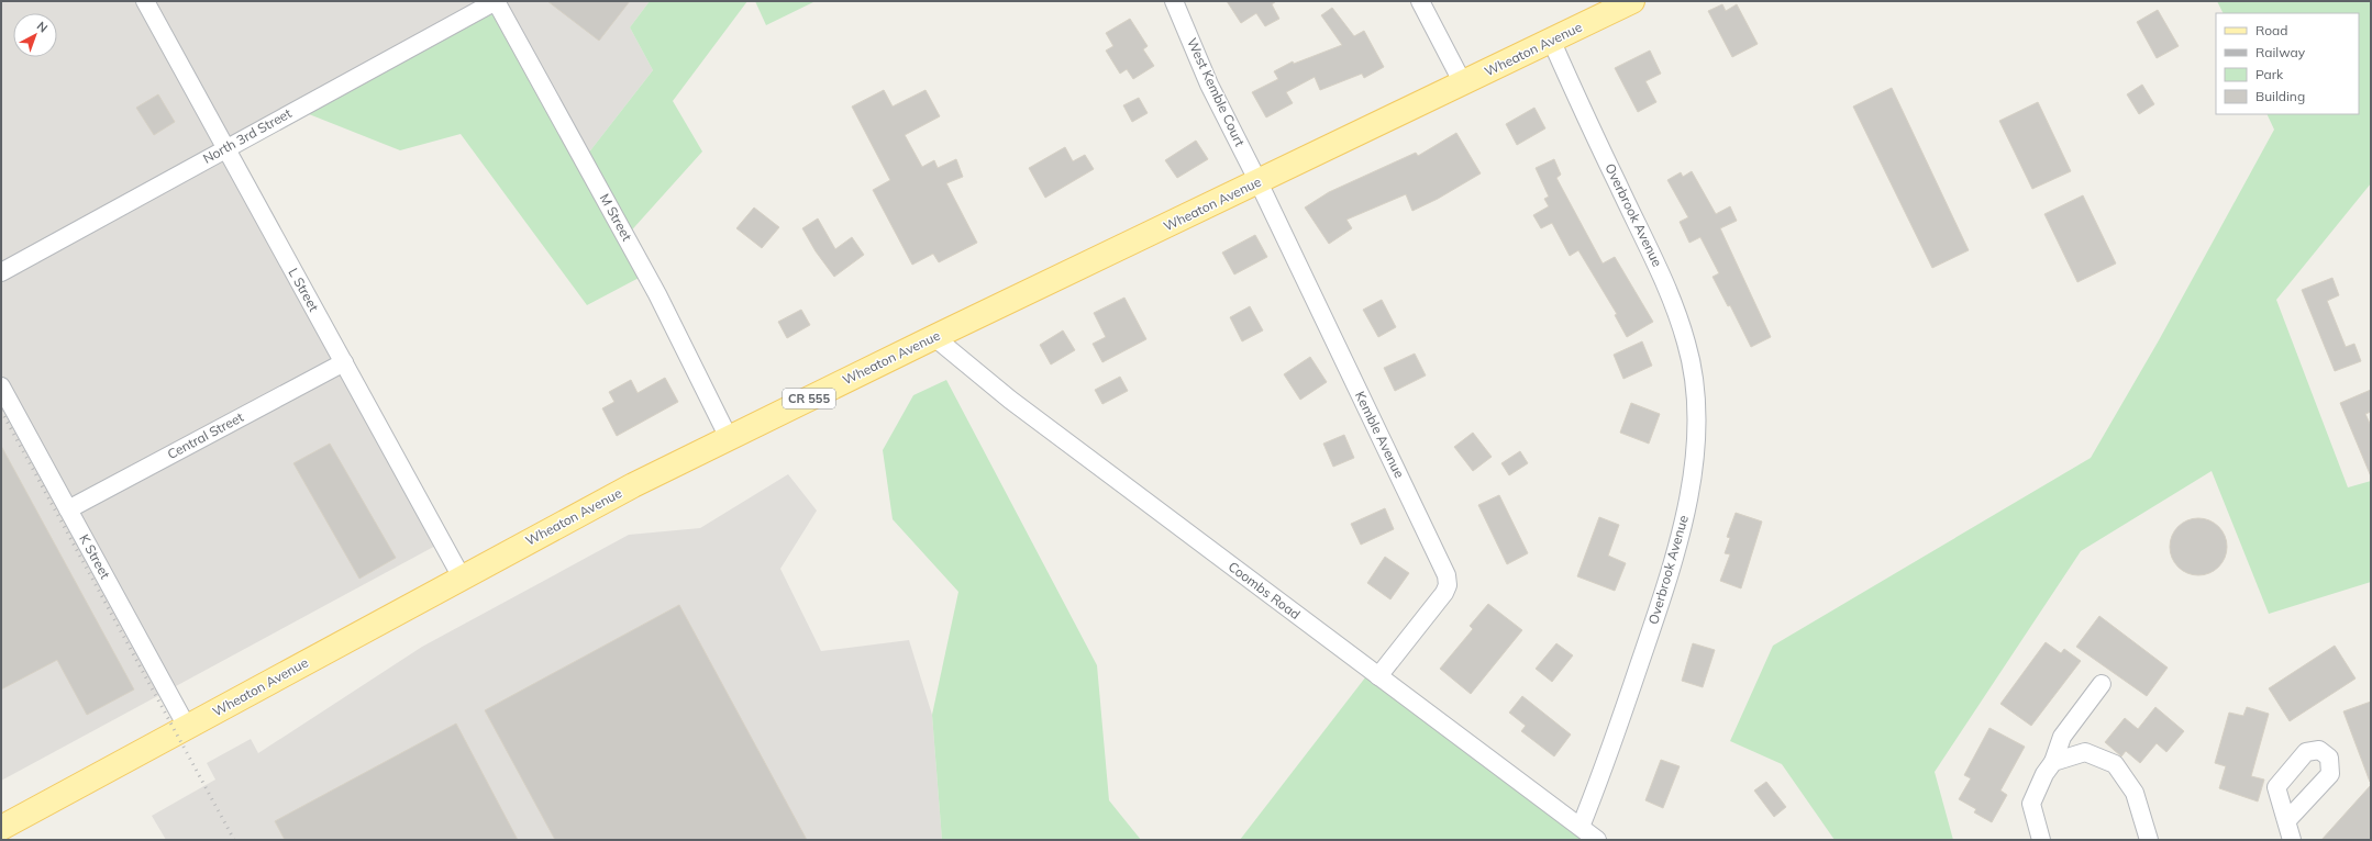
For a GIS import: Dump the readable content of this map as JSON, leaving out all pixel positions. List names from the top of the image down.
{
  "streets": {
    "main road": ["Wheaton Avenue", "CR 555"],
    "street": [
      "West Kemble Court",
      "North 3rd Street",
      "Overbrook Avenue",
      "M Street",
      "L Street",
      "Kemble Avenue",
      "Central Street",
      "K Street",
      "Coombs Road"
    ]
  },
  "crossings": [
    ["Wheaton Avenue", "West Kemble Court"],
    ["Wheaton Avenue", "Overbrook Avenue"],
    ["Wheaton Avenue", "M Street"],
    ["Wheaton Avenue", "L Street"],
    ["Wheaton Avenue", "Kemble Avenue"],
    ["Wheaton Avenue", "K Street"],
    ["Wheaton Avenue", "Coombs Road"],
    ["West Kemble Court", "Kemble Avenue"],
    ["North 3rd Street", "M Street"],
    ["North 3rd Street", "L Street"],
    ["Overbrook Avenue", "Coombs Road"],
    ["L Street", "Central Street"],
    ["Kemble Avenue", "Coombs Road"],
    ["Central Street", "K Street"]
  ],
  "legend": [
    "Road",
    "Railway",
    "Park",
    "Building"
  ],
  "north": "top right"
}
